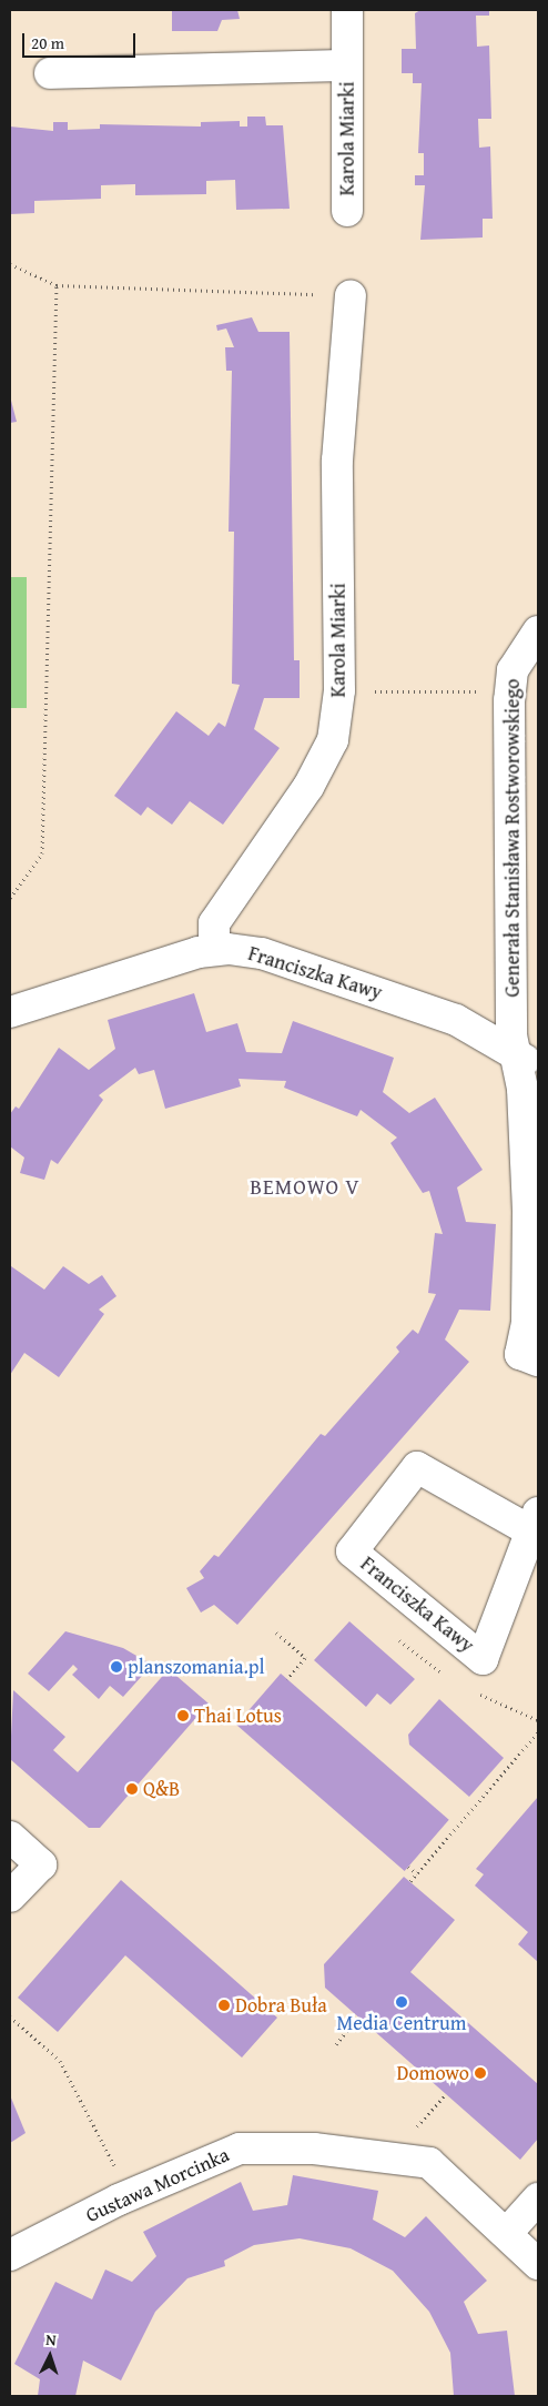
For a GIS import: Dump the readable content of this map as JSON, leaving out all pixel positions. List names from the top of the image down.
{
  "streets": {
    "street": [
      "Karola Miarki",
      "Generała Stanisława Rostworowskiego",
      "Franciszka Kawy",
      "Gustawa Morcinka"
    ]
  },
  "crossings": [
    ["Karola Miarki", "Franciszka Kawy"],
    ["Generała Stanisława Rostworowskiego", "Franciszka Kawy"]
  ],
  "districts": ["BEMOWO V"],
  "places": [
    "planszomania.pl",
    "Thai Lotus",
    "Q&B",
    "Media Centrum",
    "Dobra Buła",
    "Domowo"
  ],
  "scale_bar": "20 m",
  "north": "top"
}
